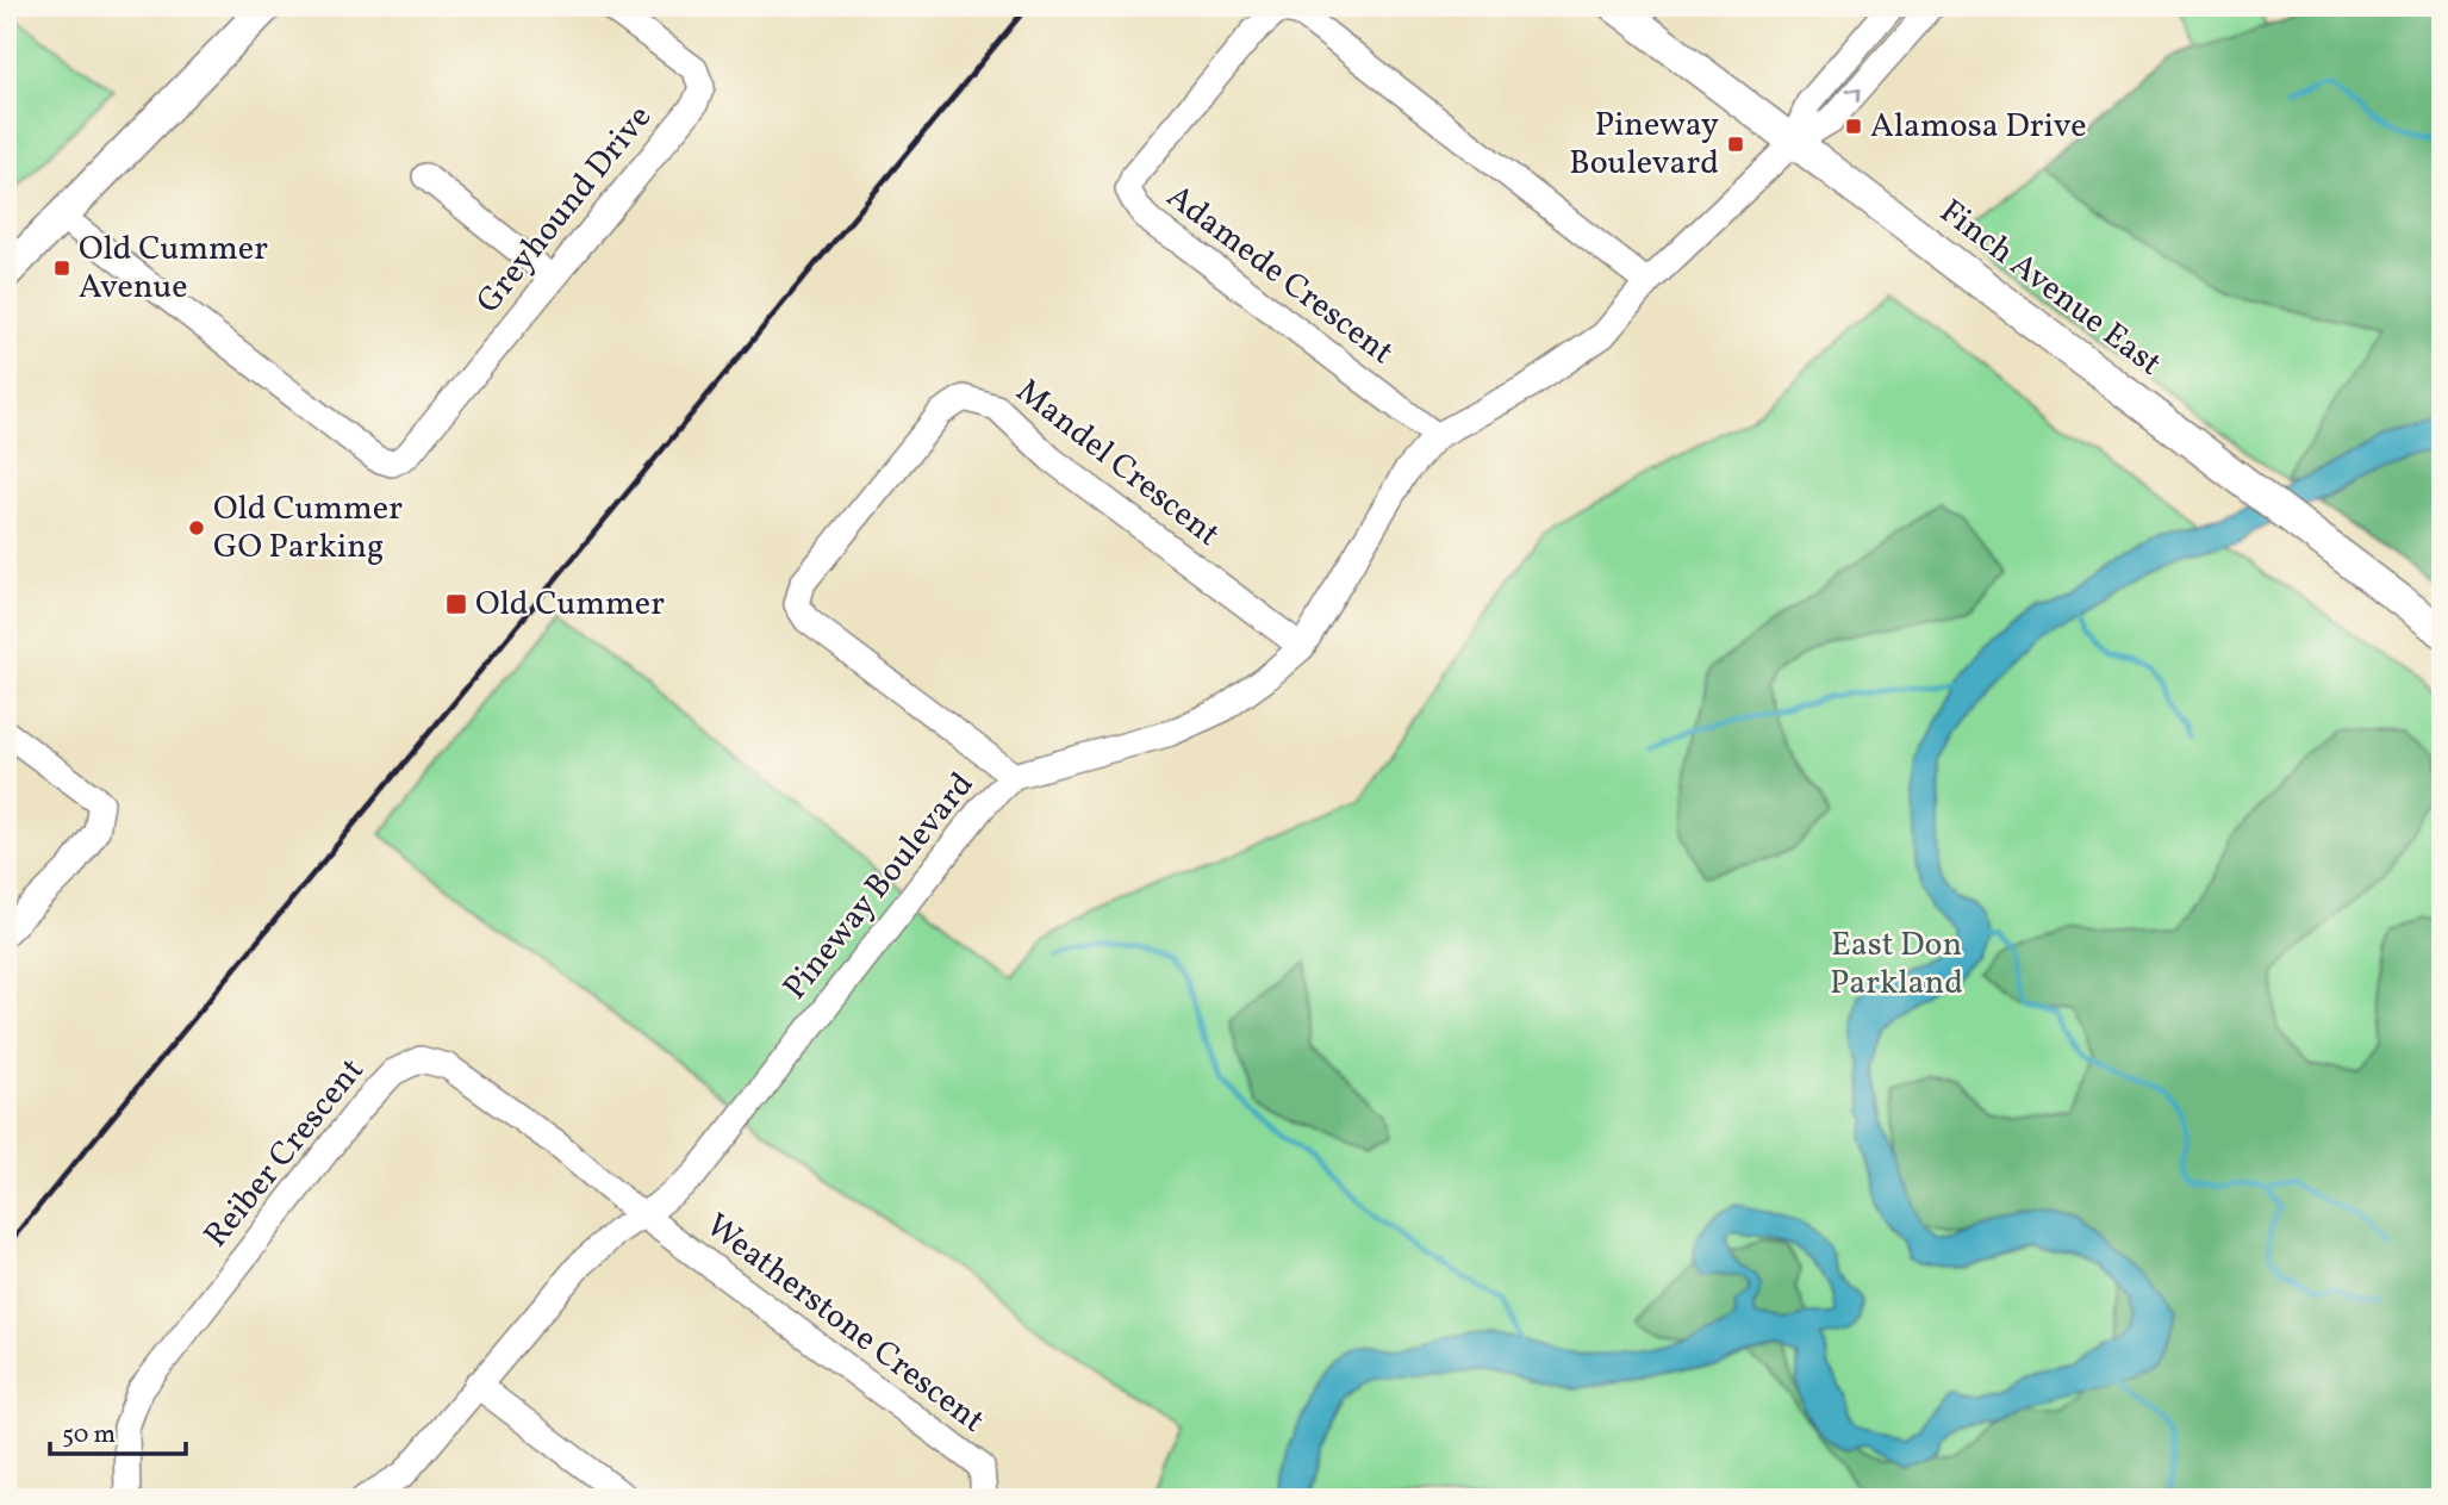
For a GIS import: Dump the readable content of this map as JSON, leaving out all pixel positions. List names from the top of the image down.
{
  "streets": {
    "main road": ["Finch Avenue East"],
    "street": [
      "Greyhound Drive",
      "Adamede Crescent",
      "Mandel Crescent",
      "Pineway Boulevard",
      "Reiber Crescent",
      "Weatherstone Crescent"
    ]
  },
  "crossings": [
    ["Adamede Crescent", "Pineway Boulevard"],
    ["Finch Avenue East", "Pineway Boulevard"],
    ["Mandel Crescent", "Pineway Boulevard"],
    ["Pineway Boulevard", "Reiber Crescent"],
    ["Pineway Boulevard", "Weatherstone Crescent"],
    ["Reiber Crescent", "Weatherstone Crescent"]
  ],
  "parks": ["East Don Parkland"],
  "places": {
    "transit": [
      "Alamosa Drive",
      "Pineway Boulevard",
      "Old Cummer Avenue",
      "Old Cummer"
    ],
    "other": ["Old Cummer GO Parking"]
  },
  "scale_bar": "50 m"
}
